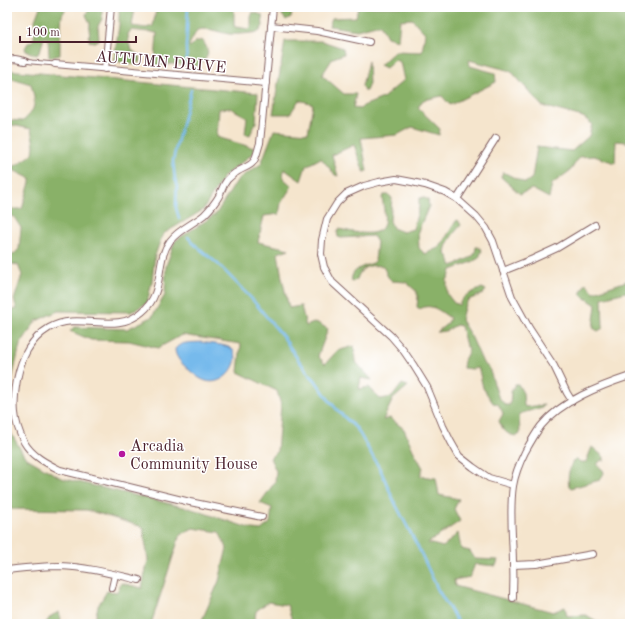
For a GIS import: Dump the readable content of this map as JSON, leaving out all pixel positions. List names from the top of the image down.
{
  "streets": {
    "street": ["AUTUMN DRIVE"]
  },
  "places": ["Arcadia Community House"],
  "scale_bar": "100 m"
}
